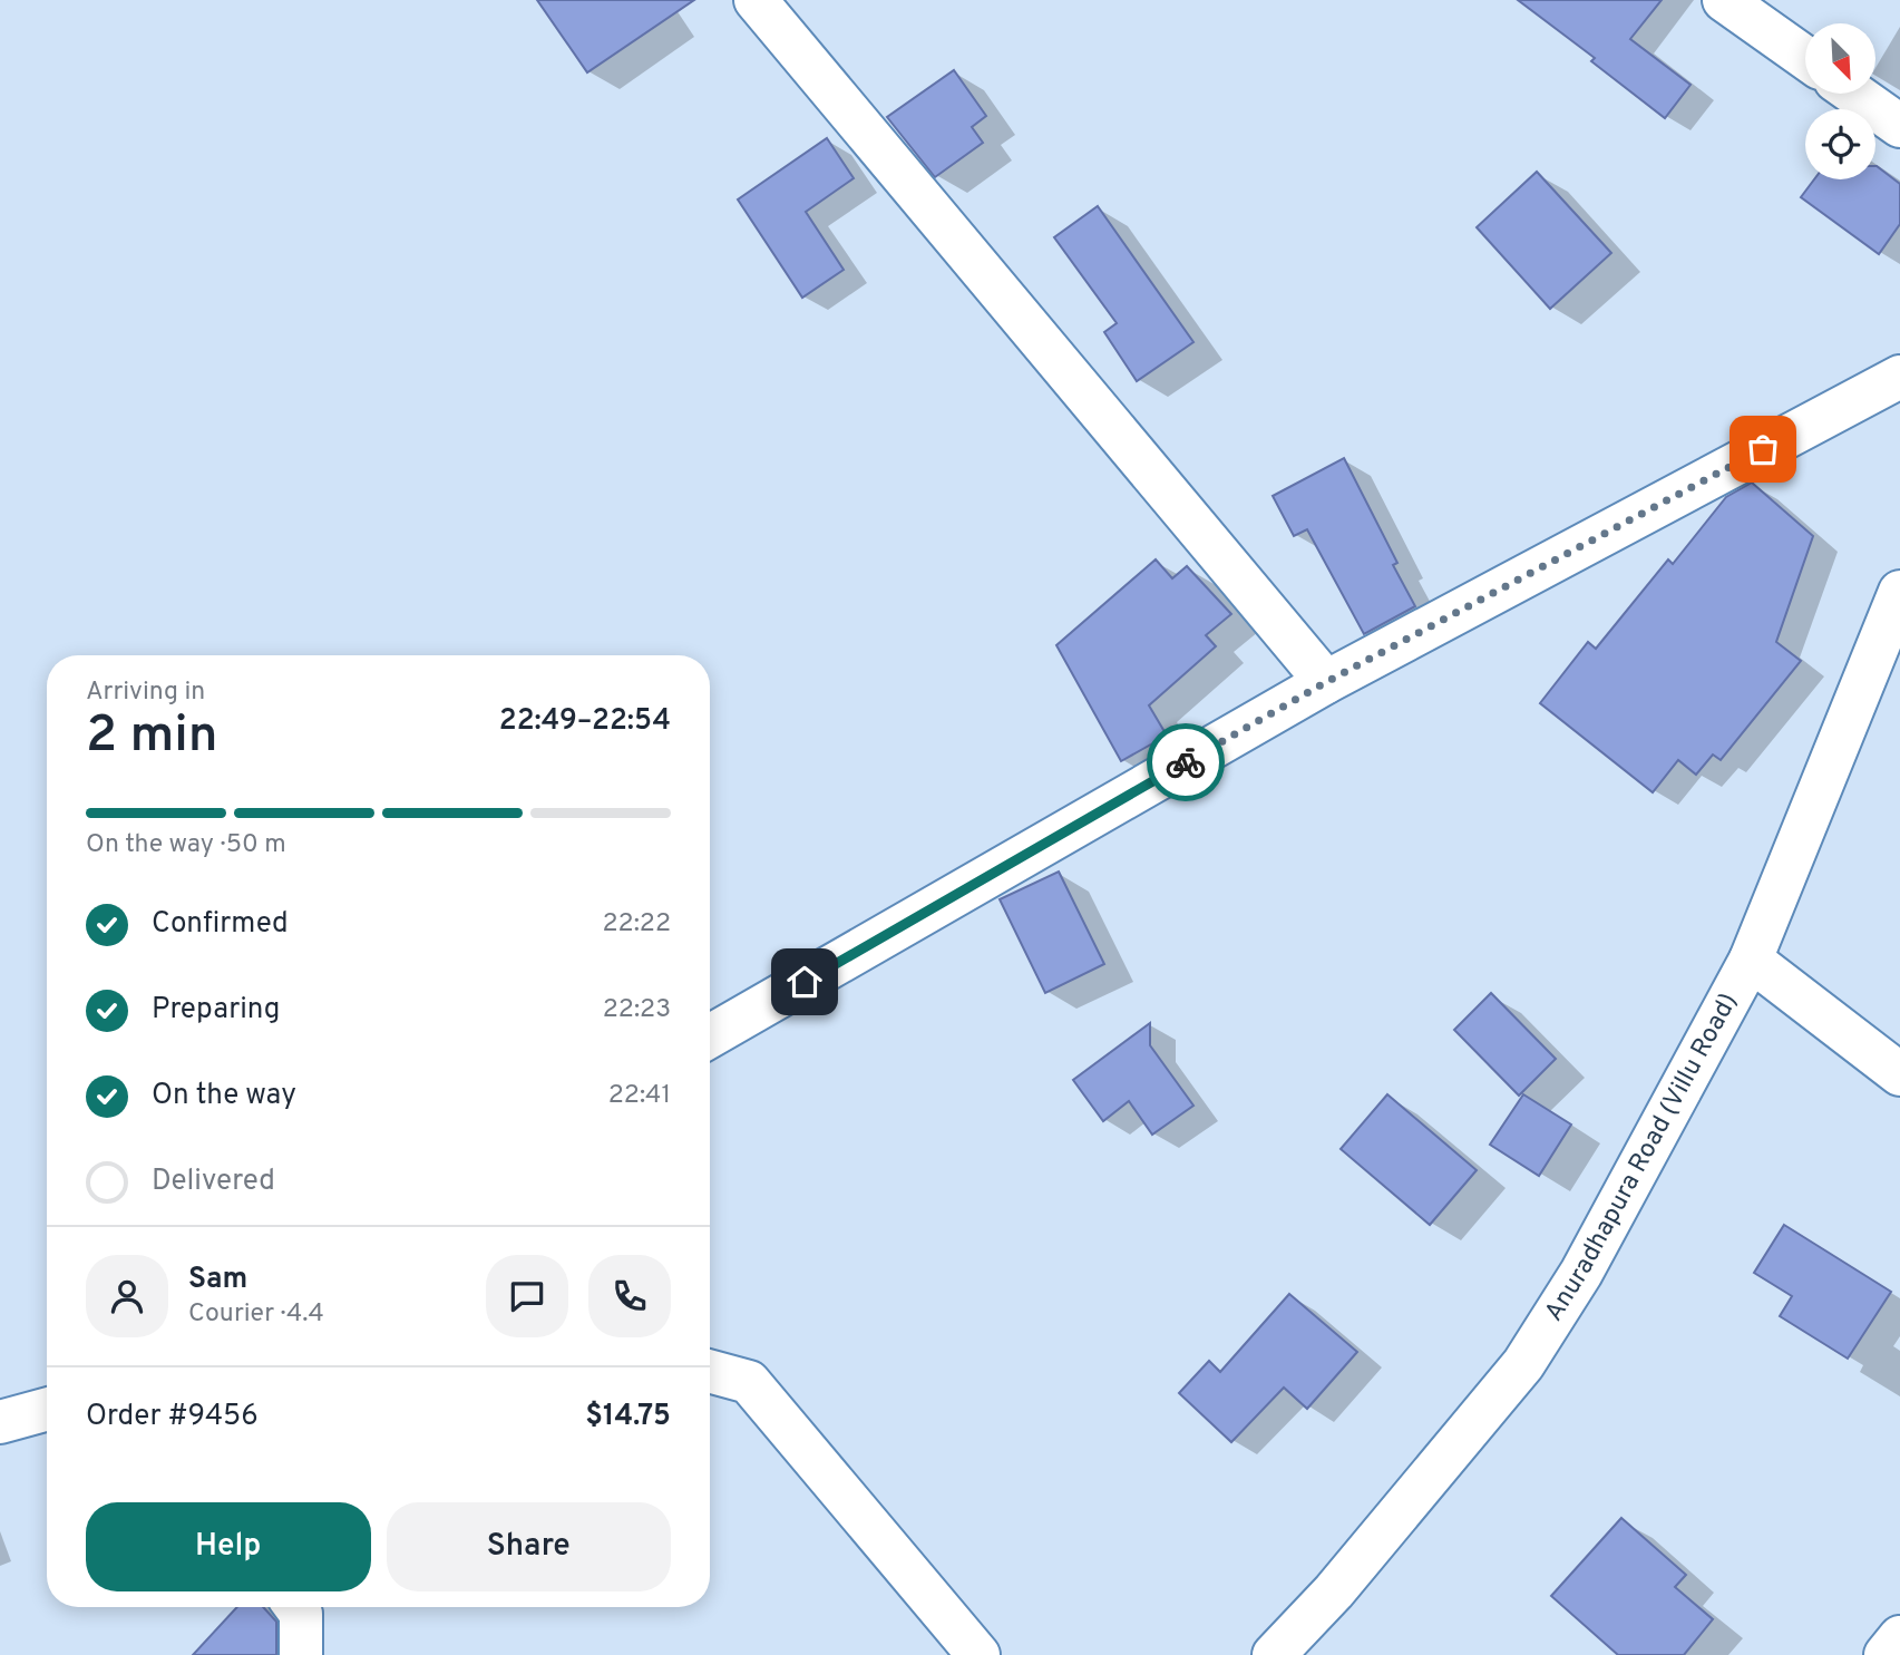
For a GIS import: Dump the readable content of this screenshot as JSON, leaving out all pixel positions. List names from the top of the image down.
{
  "streets": {
    "street": ["Anuradhapura Road (Villu Road)"]
  },
  "north": "bottom right",
  "page": {
    "heading": ["2 min", "Arriving in", "22:49–22:54"],
    "panel": [
      "Sam",
      "Courier · 4.4",
      "Order #9456",
      "$14.75"
    ],
    "bar": "On the way · 50 m",
    "list": [
      ["Confirmed", "22:22"],
      ["Preparing", "22:23"],
      ["On the way", "22:41"],
      "Delivered"
    ],
    "buttons": ["Help", "Share"]
  }
}
